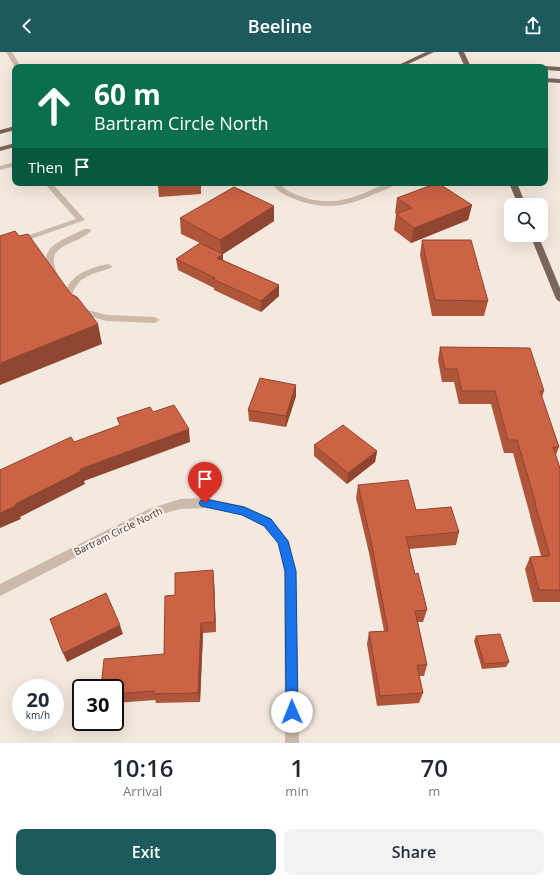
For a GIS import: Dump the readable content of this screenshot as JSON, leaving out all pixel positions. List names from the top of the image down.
{
  "streets": {
    "street": ["Bartram Circle North"]
  },
  "page": {
    "header": "Beeline",
    "turn": ["60 m", "Bartram Circle North"],
    "then": "Then",
    "speed": "20 km/h",
    "limit": "30",
    "eta": [
      "10:16",
      "Arrival",
      "1",
      "min",
      "70",
      "m"
    ],
    "buttons": ["Exit", "Share"]
  }
}
